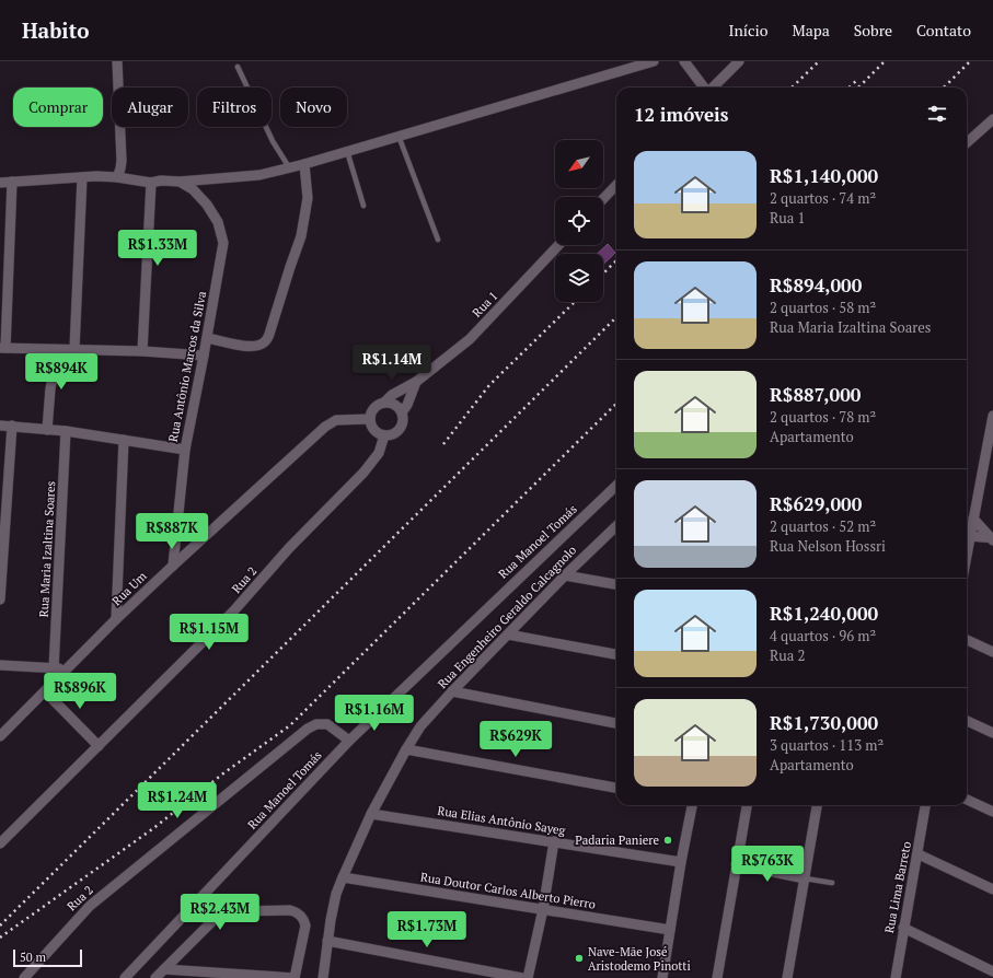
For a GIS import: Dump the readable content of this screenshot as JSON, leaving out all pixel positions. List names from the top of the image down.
{
  "streets": {
    "street": [
      "Rua 1",
      "Rua Antônio Marcos da Silva",
      "Rua Manoel Tomás",
      "Rua Maria Izaltina Soares",
      "Rua 2",
      "Rua Um",
      "Rua Engenheiro Geraldo Calcagnolo",
      "Rua Elias Antônio Sayeg",
      "Rua Lima Barreto",
      "Rua Doutor Carlos Alberto Pierro"
    ]
  },
  "crossings": [
    ["Rua 1", "Rua 2"],
    ["Rua 1", "Rua Um"],
    ["Rua Antônio Marcos da Silva", "Rua Um"],
    ["Rua Manoel Tomás", "Rua 2"],
    ["Rua 2", "Rua Um"],
    ["Rua Engenheiro Geraldo Calcagnolo", "Rua Elias Antônio Sayeg"],
    ["Rua Engenheiro Geraldo Calcagnolo", "Rua Doutor Carlos Alberto Pierro"]
  ],
  "places": ["Padaria Paniere", "Nave-Mãe José Aristodemo Pinotti"],
  "scale_bar": "50 m",
  "north": "bottom left",
  "page": {
    "header": "Habito",
    "nav": [
      "Início",
      "Mapa",
      "Sobre",
      "Contato"
    ],
    "chip": [
      "Comprar",
      "Alugar",
      "Filtros",
      "Novo"
    ],
    "heading": "12 imóveis",
    "list": [
      {
        "name": "R$1,140,000",
        "note": "2 quartos · 74 m² · Rua 1"
      },
      {
        "name": "R$894,000",
        "note": "2 quartos · 58 m² · Rua Maria Izaltina Soares"
      },
      {
        "name": "R$887,000",
        "note": "2 quartos · 78 m² · Apartamento"
      },
      {
        "name": "R$629,000",
        "note": "2 quartos · 52 m² · Rua Nelson Hossri"
      },
      {
        "name": "R$1,240,000",
        "note": "4 quartos · 96 m² · Rua 2"
      },
      {
        "name": "R$1,730,000",
        "note": "3 quartos · 113 m² · Apartamento"
      }
    ],
    "price": [
      "R$1.33M",
      "R$1.14M",
      "R$894K",
      "R$887K",
      "R$1.15M",
      "R$896K",
      "R$1.16M",
      "R$629K",
      "R$1.24M",
      "R$763K",
      "R$2.43M",
      "R$1.73M"
    ],
    "scale": "50 m"
  }
}
